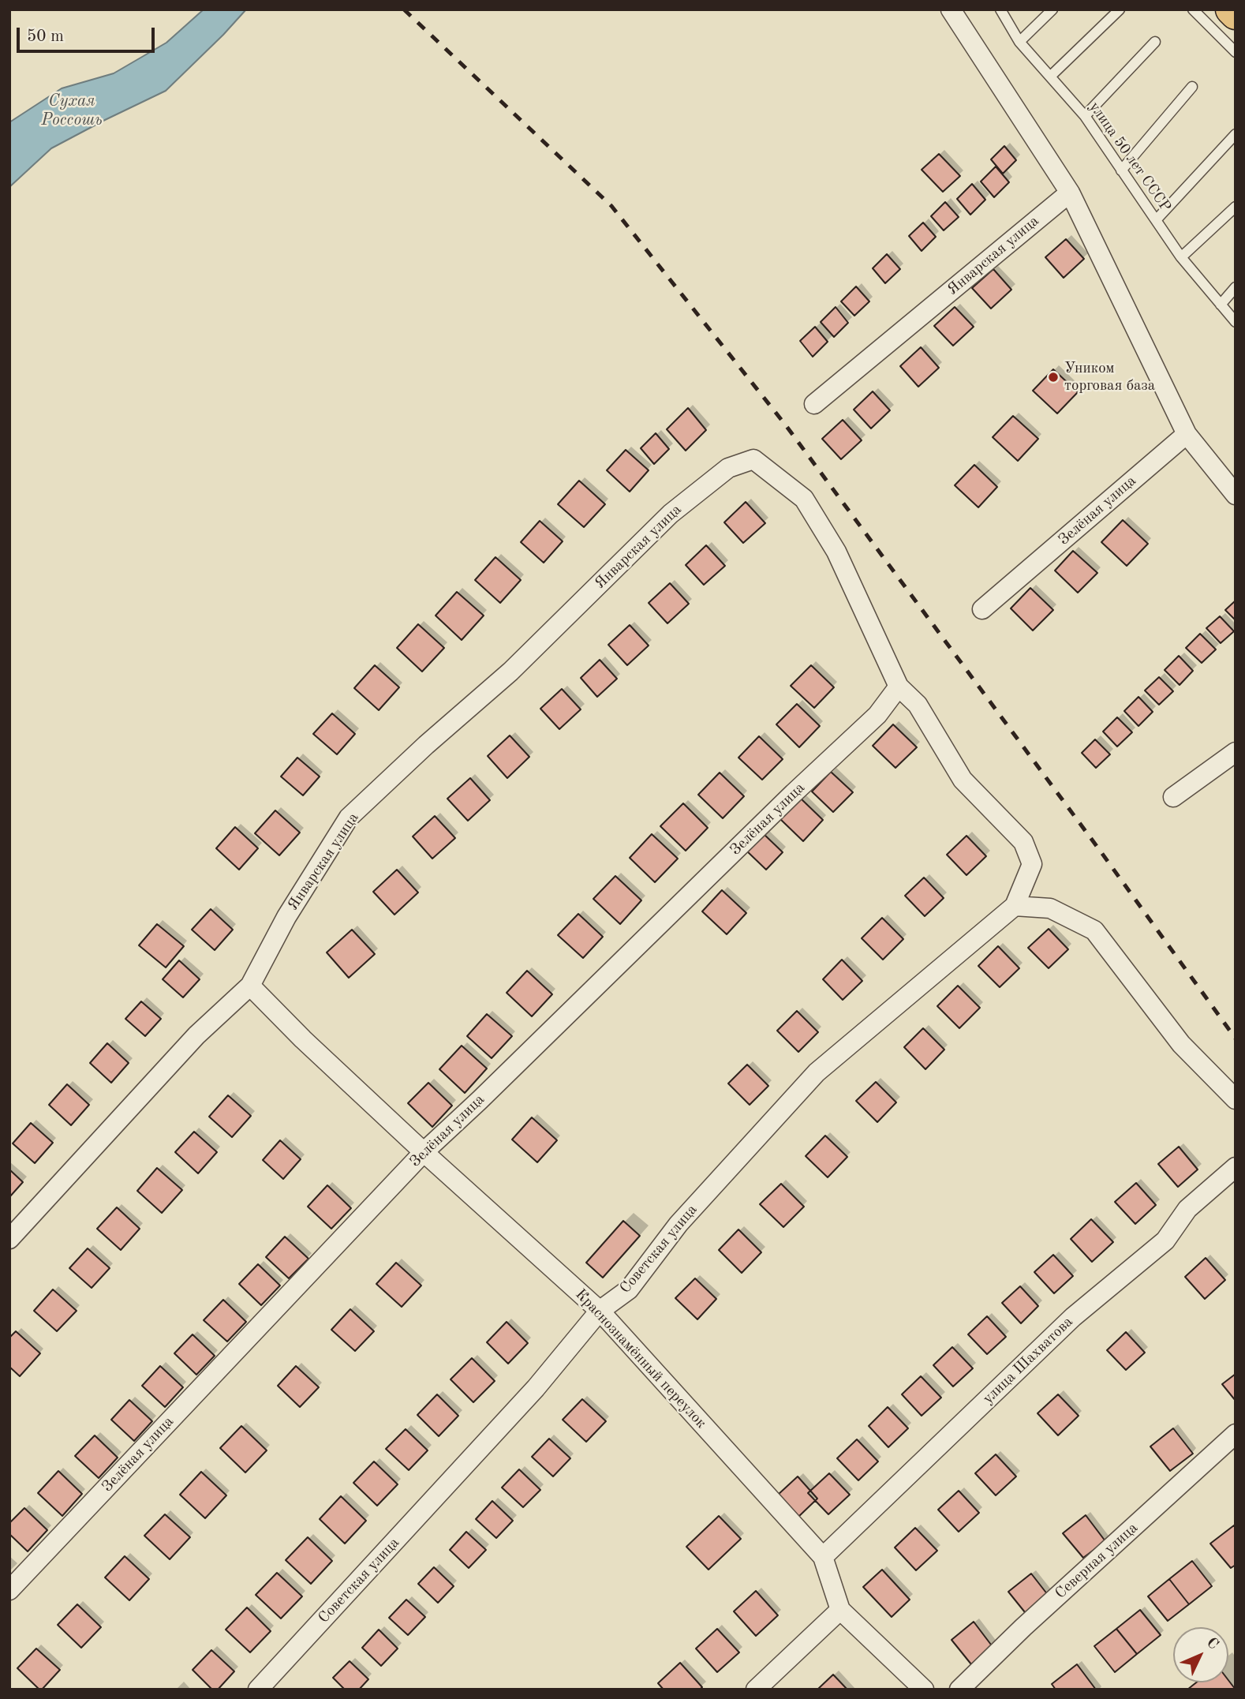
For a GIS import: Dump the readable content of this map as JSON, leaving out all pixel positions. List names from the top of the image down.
{
  "streets": {
    "street": [
      "Январская улица",
      "Зелёная улица",
      "Советская улица",
      "Краснознамённый переулок",
      "улица Шахватова",
      "Северная улица"
    ],
    "lane": ["улица 50 лет СССР"]
  },
  "crossings": [
    ["Январская улица", "Зелёная улица"],
    ["Январская улица", "Краснознамённый переулок"],
    ["Зелёная улица", "Краснознамённый переулок"],
    ["Советская улица", "Краснознамённый переулок"],
    ["Краснознамённый переулок", "улица Шахватова"]
  ],
  "water": ["Сухая Россошь"],
  "places": ["Уником торговая база"],
  "scale_bar": "50 m",
  "north": "top right"
}
